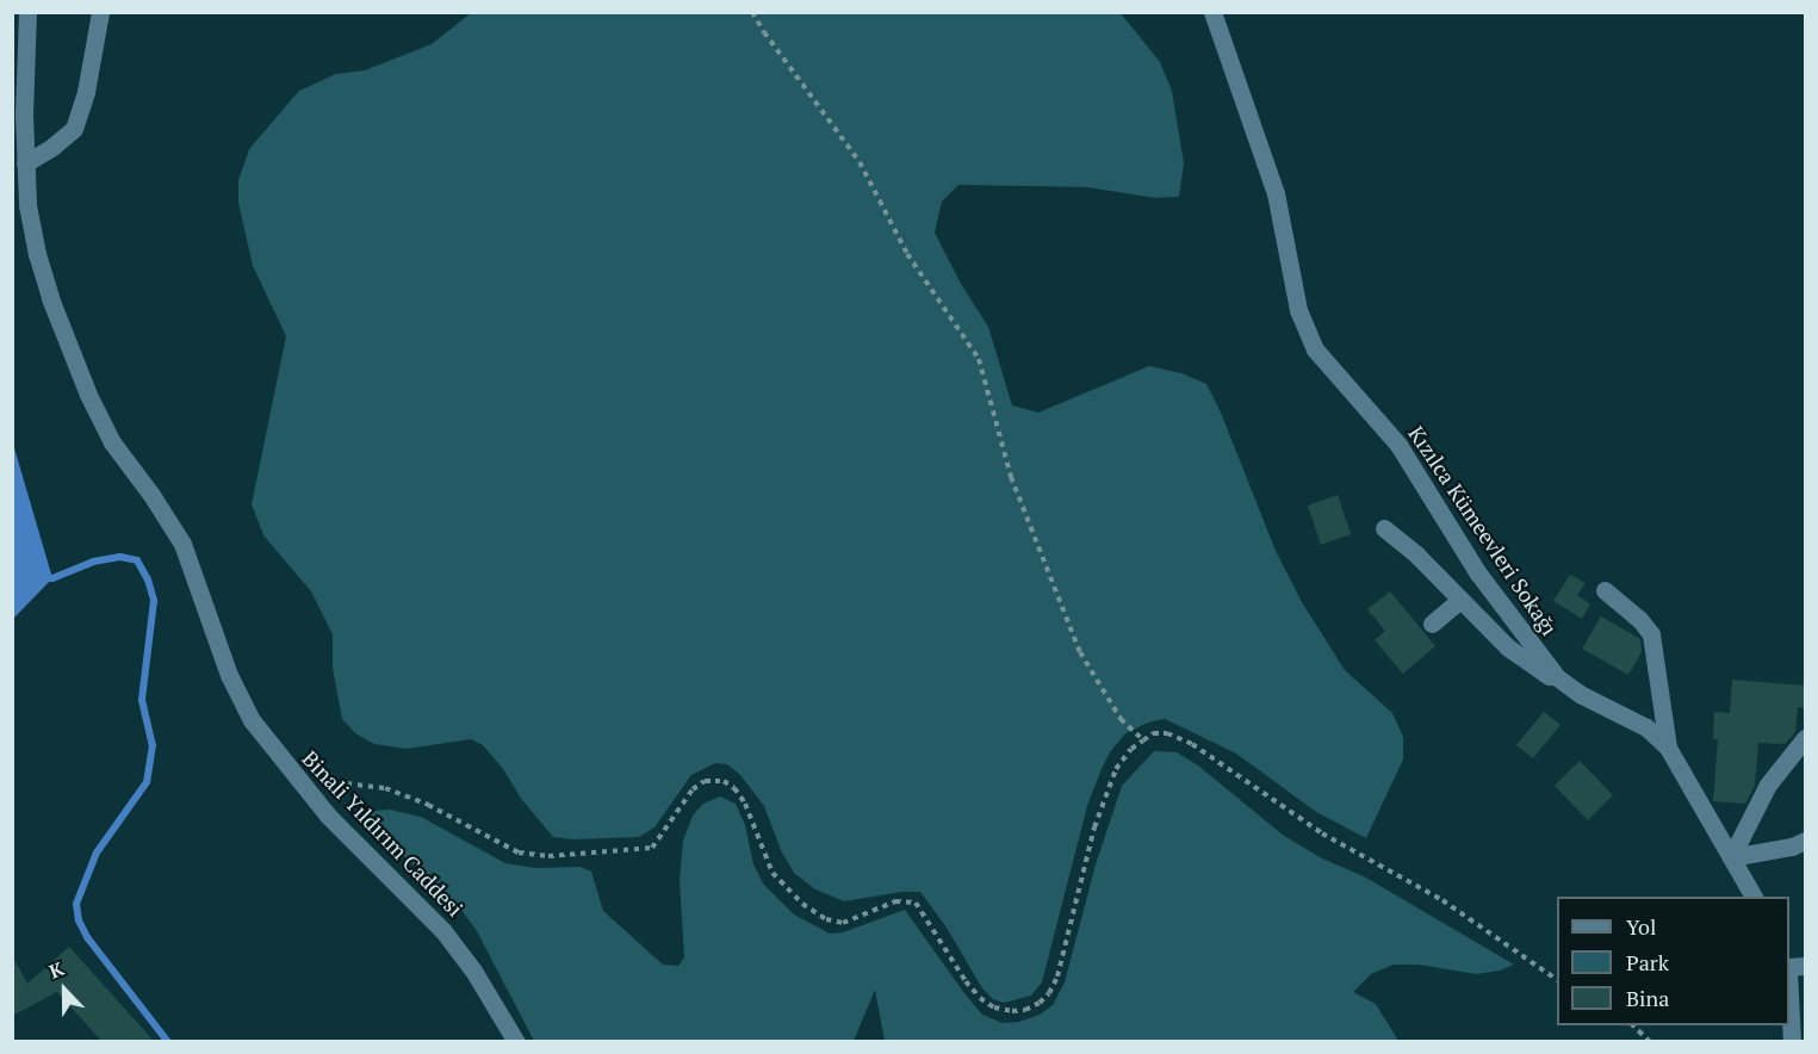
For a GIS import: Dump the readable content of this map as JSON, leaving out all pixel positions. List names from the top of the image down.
{
  "streets": {
    "street": ["Kızılca Kümeevleri Sokağı", "Binali Yıldırım Caddesi"]
  },
  "legend": ["Yol", "Park", "Bina"],
  "north": "top"
}
